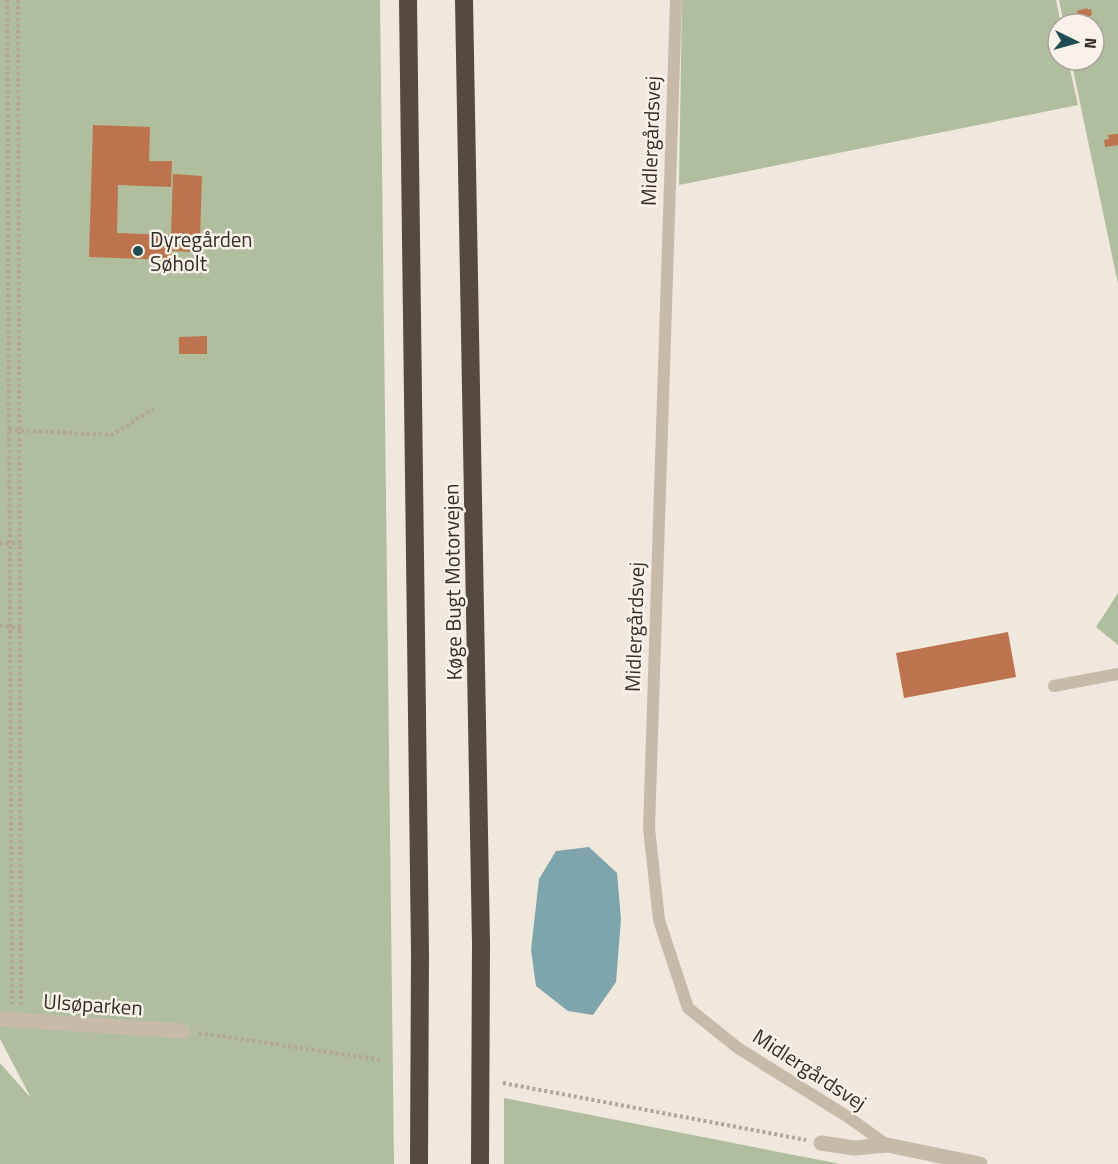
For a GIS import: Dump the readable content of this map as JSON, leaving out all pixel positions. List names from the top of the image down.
{
  "streets": {
    "highway": ["Køge Bugt Motorvejen"],
    "street": ["Midlergårdsvej", "Ulsøparken"]
  },
  "places": ["Dyregården Søholt"],
  "north": "right"
}
